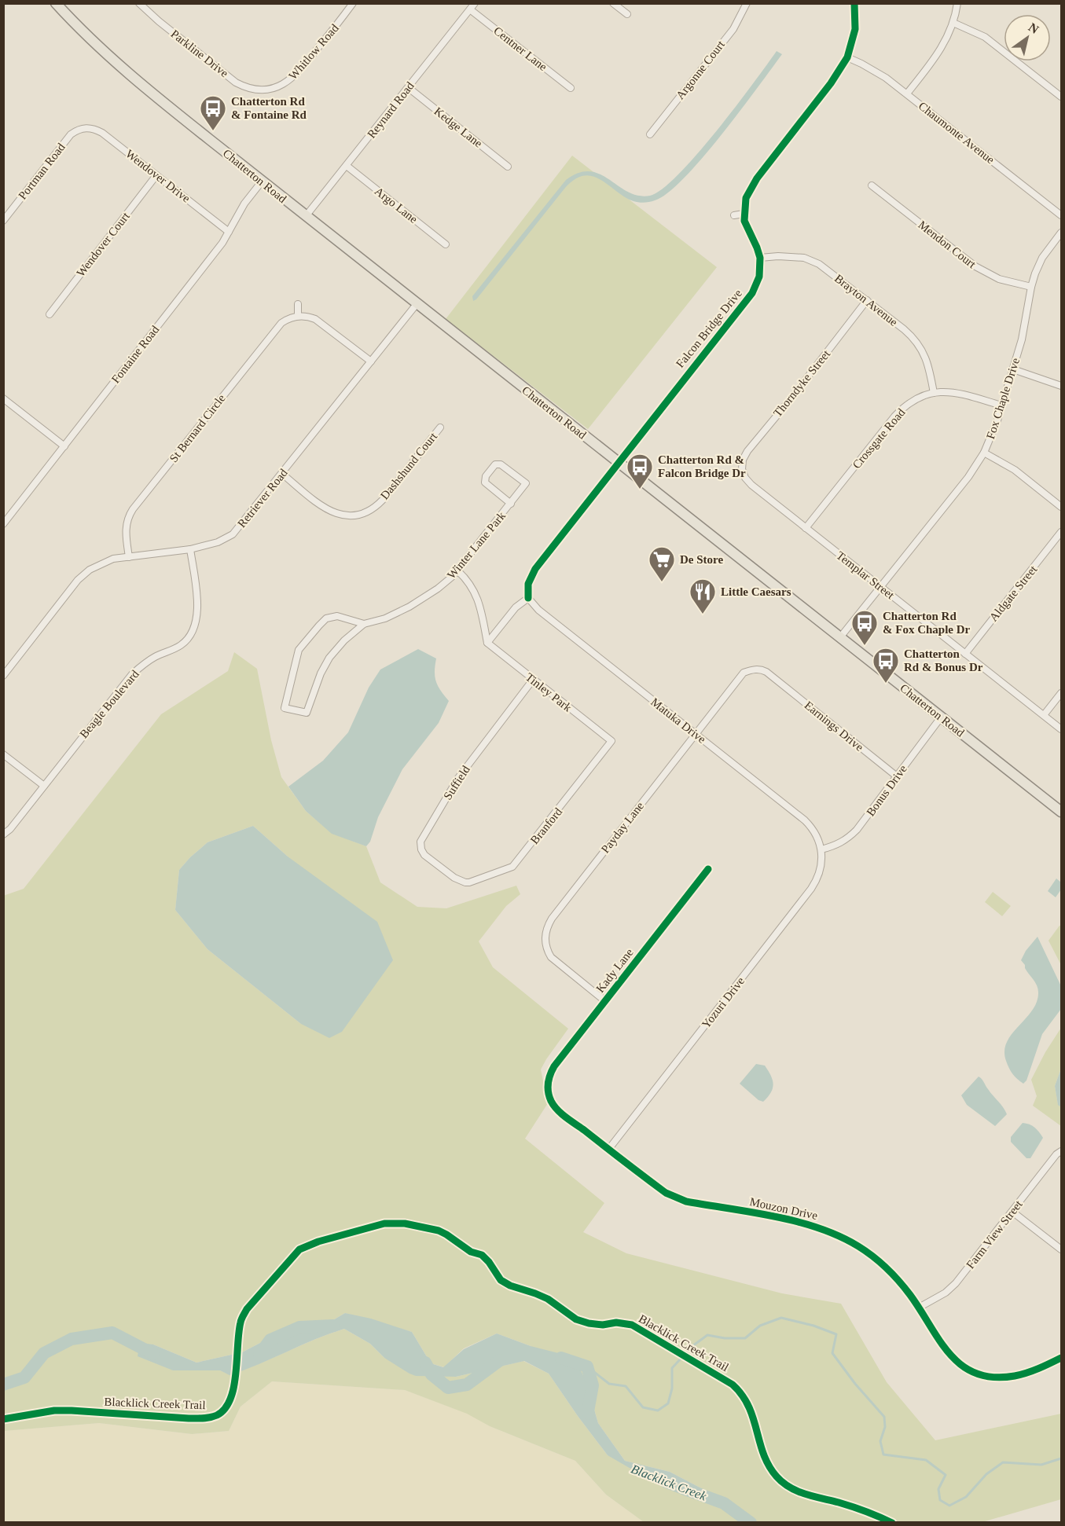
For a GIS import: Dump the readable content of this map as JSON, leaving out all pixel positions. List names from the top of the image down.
{
  "streets": {
    "main road": ["Chatterton Road"],
    "street": [
      "Centner Lane",
      "Whitlow Road",
      "Parkline Drive",
      "Argonne Court",
      "Reynard Road",
      "Kedge Lane",
      "Chaumonte Avenue",
      "Portman Road",
      "Wendover Drive",
      "Argo Lane",
      "Wendover Court",
      "Mendon Court",
      "Brayton Avenue",
      "Falcon Bridge Drive",
      "Fontaine Road",
      "Thorndyke Street",
      "Fox Chaple Drive",
      "St Bernard Circle",
      "Crossgate Road",
      "Dashshund Court",
      "Retriever Road",
      "Winter Lane Park",
      "Templar Street",
      "Aldgate Street",
      "Tinley Park",
      "Beagle Boulevard",
      "Matuka Drive",
      "Earnings Drive",
      "Suffield",
      "Bonus Drive",
      "Branford",
      "Payday Lane",
      "Kady Lane",
      "Yozuri Drive",
      "Mouzon Drive",
      "Farm View Street"
    ],
    "cycle path": ["Blacklick Creek Trail"]
  },
  "crossings": [
    ["Centner Lane", "Reynard Road"],
    ["Whitlow Road", "Parkline Drive"],
    ["Reynard Road", "Kedge Lane"],
    ["Reynard Road", "Chatterton Road"],
    ["Reynard Road", "Argo Lane"],
    ["Portman Road", "Wendover Drive"],
    ["Wendover Drive", "Wendover Court"],
    ["Wendover Drive", "Fontaine Road"],
    ["Chatterton Road", "Falcon Bridge Drive"],
    ["Chatterton Road", "Fontaine Road"],
    ["Chatterton Road", "Fox Chaple Drive"],
    ["Chatterton Road", "Retriever Road"],
    ["Chatterton Road", "Bonus Drive"],
    ["Mendon Court", "Fox Chaple Drive"],
    ["Brayton Avenue", "Falcon Bridge Drive"],
    ["Brayton Avenue", "Thorndyke Street"],
    ["Brayton Avenue", "Crossgate Road"],
    ["Falcon Bridge Drive", "Matuka Drive"],
    ["Thorndyke Street", "Templar Street"],
    ["Fox Chaple Drive", "Crossgate Road"],
    ["Fox Chaple Drive", "Templar Street"],
    ["St Bernard Circle", "Retriever Road"],
    ["Crossgate Road", "Templar Street"],
    ["Dashshund Court", "Retriever Road"],
    ["Retriever Road", "Beagle Boulevard"],
    ["Templar Street", "Aldgate Street"],
    ["Tinley Park", "Suffield"],
    ["Tinley Park", "Branford"],
    ["Matuka Drive", "Bonus Drive"],
    ["Matuka Drive", "Payday Lane"],
    ["Matuka Drive", "Yozuri Drive"],
    ["Earnings Drive", "Bonus Drive"],
    ["Earnings Drive", "Payday Lane"],
    ["Suffield", "Branford"],
    ["Bonus Drive", "Yozuri Drive"],
    ["Payday Lane", "Kady Lane"],
    ["Kady Lane", "Mouzon Drive"],
    ["Yozuri Drive", "Mouzon Drive"],
    ["Mouzon Drive", "Farm View Street"]
  ],
  "water": ["Blacklick Creek"],
  "places": {
    "bus stop": [
      "Chatterton Rd & Fontaine Rd",
      "Chatterton Rd & Falcon Bridge Dr",
      "Chatterton Rd & Fox Chaple Dr",
      "Chatterton Rd & Bonus Dr"
    ],
    "supermarket": ["De Store"],
    "restaurant": ["Little Caesars"]
  },
  "north": "top right"
}
